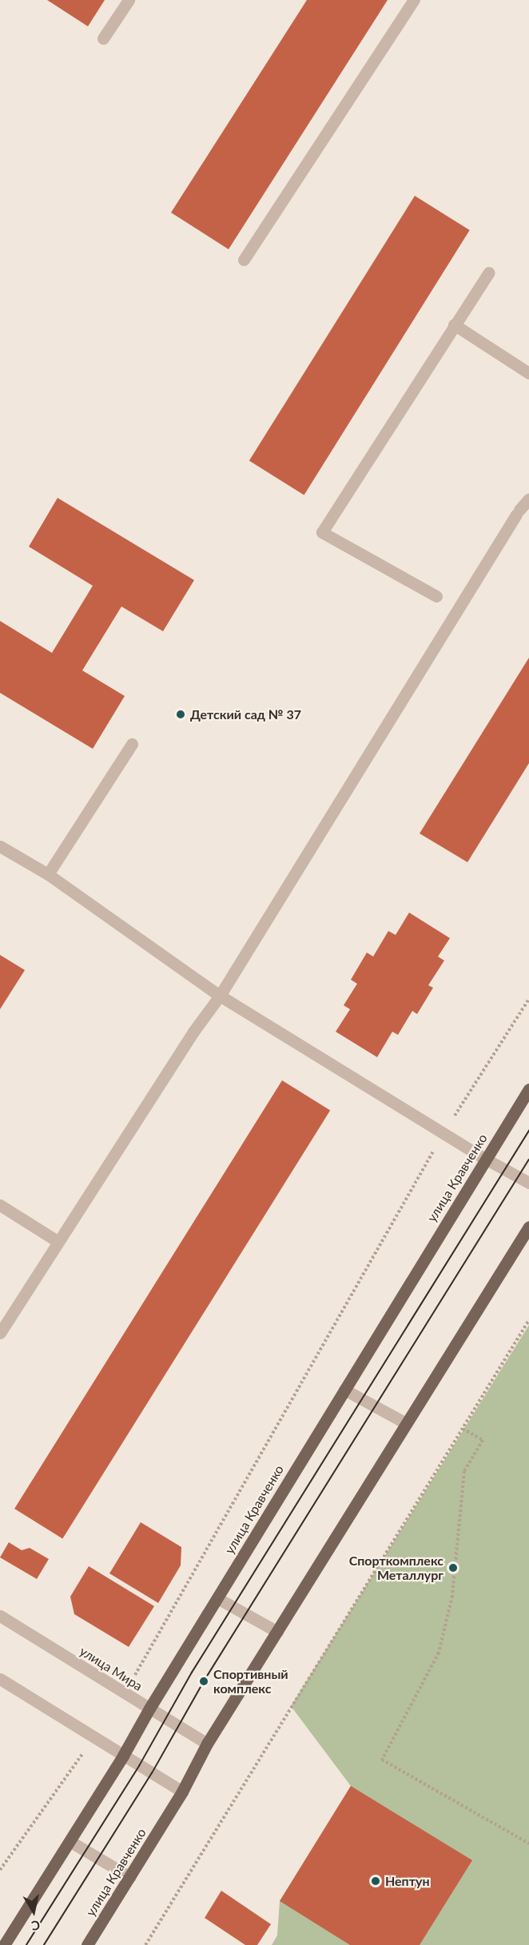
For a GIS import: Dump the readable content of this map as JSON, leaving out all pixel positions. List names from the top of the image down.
{
  "streets": {
    "main road": ["улица Кравченко"],
    "street": ["улица Мира"]
  },
  "crossings": [
    ["улица Кравченко", "улица Мира"]
  ],
  "places": [
    "Детский сад № 37",
    "Спорткомплекс Металлург",
    "Спортивный комплекс",
    "Нептун"
  ],
  "north": "bottom"
}
